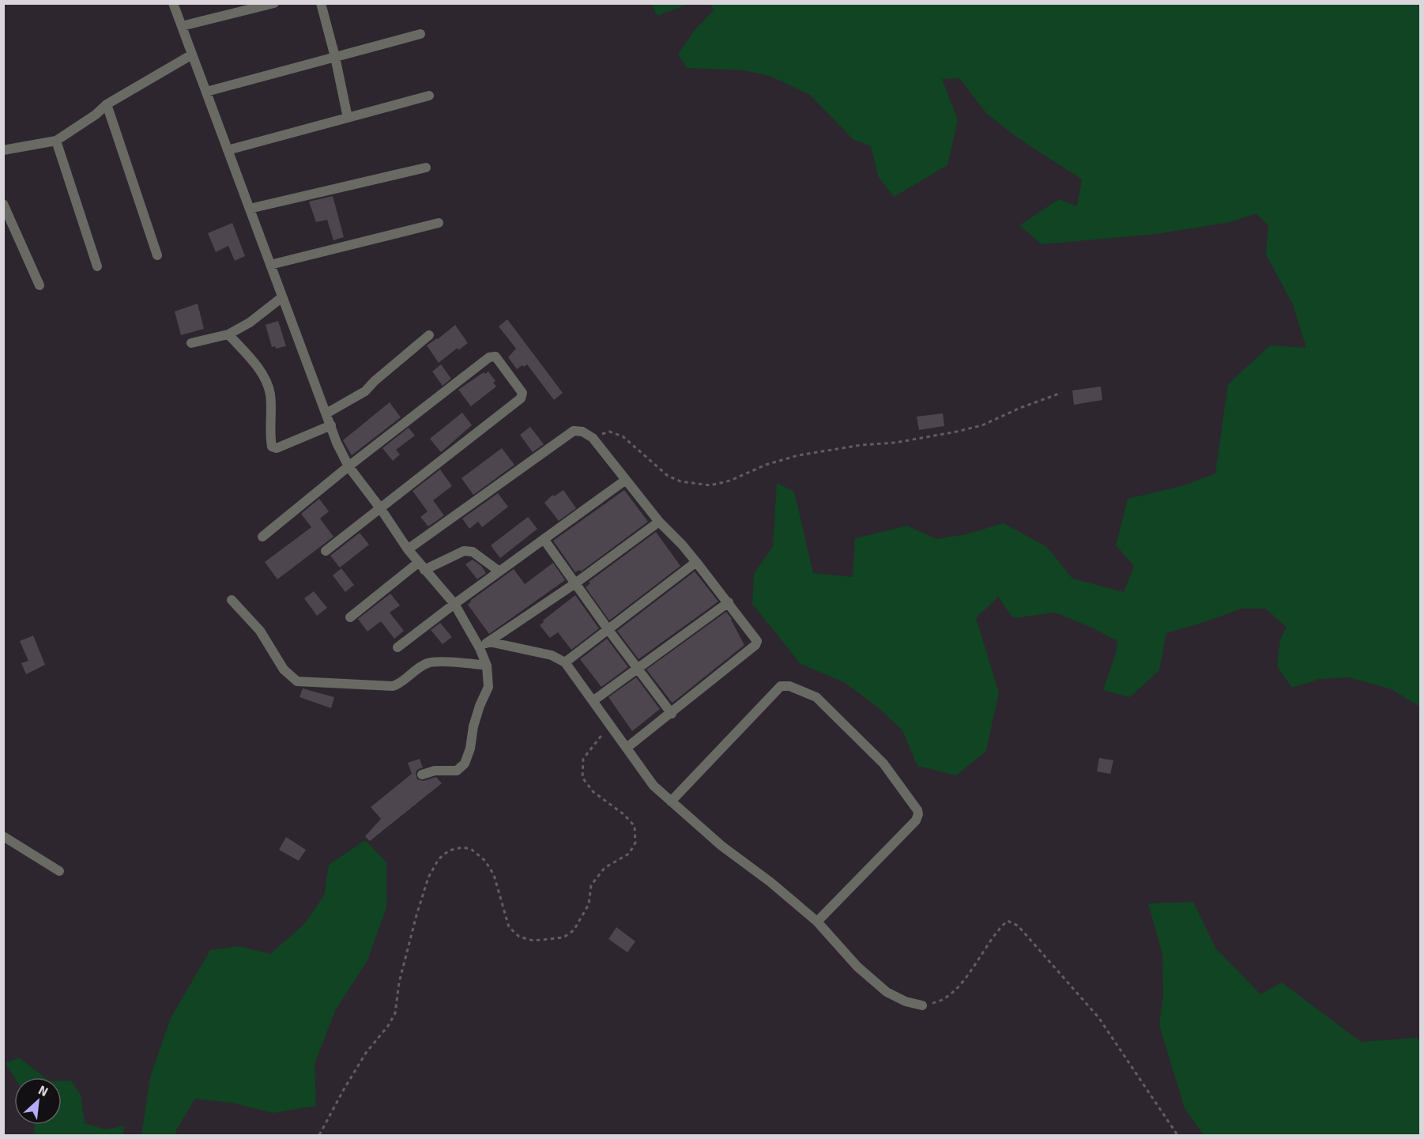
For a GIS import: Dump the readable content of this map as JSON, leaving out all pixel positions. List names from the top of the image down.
{
  "north": "top right"
}
